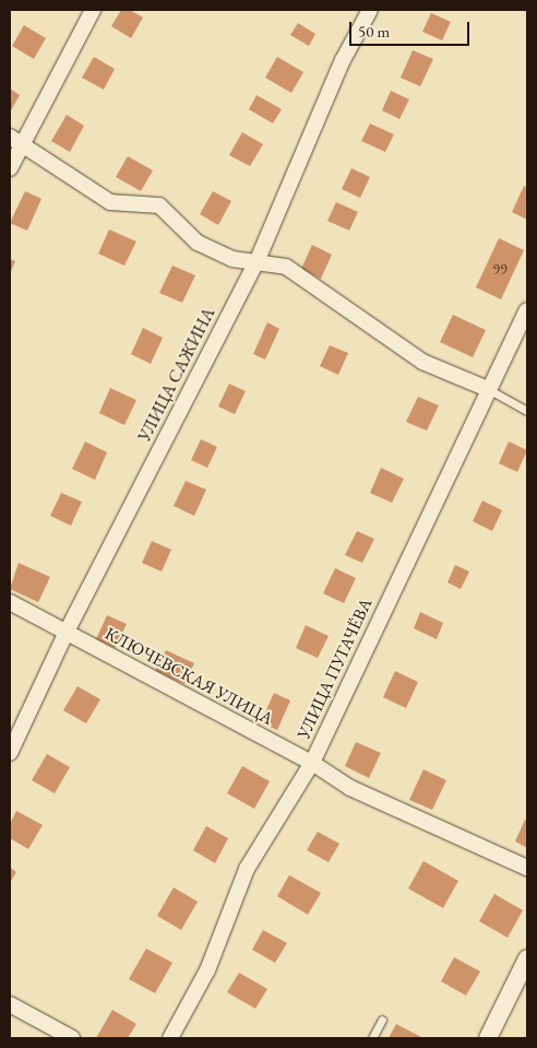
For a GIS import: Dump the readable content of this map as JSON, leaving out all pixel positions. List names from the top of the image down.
{
  "streets": {
    "street": ["УЛИЦА САЖИНА", "УЛИЦА ПУГАЧЁВА", "КЛЮЧЕВСКАЯ УЛИЦА"]
  },
  "crossings": [
    ["УЛИЦА САЖИНА", "КЛЮЧЕВСКАЯ УЛИЦА"],
    ["УЛИЦА ПУГАЧЁВА", "КЛЮЧЕВСКАЯ УЛИЦА"]
  ],
  "house_numbers": ["99"],
  "scale_bar": "50 m"
}
